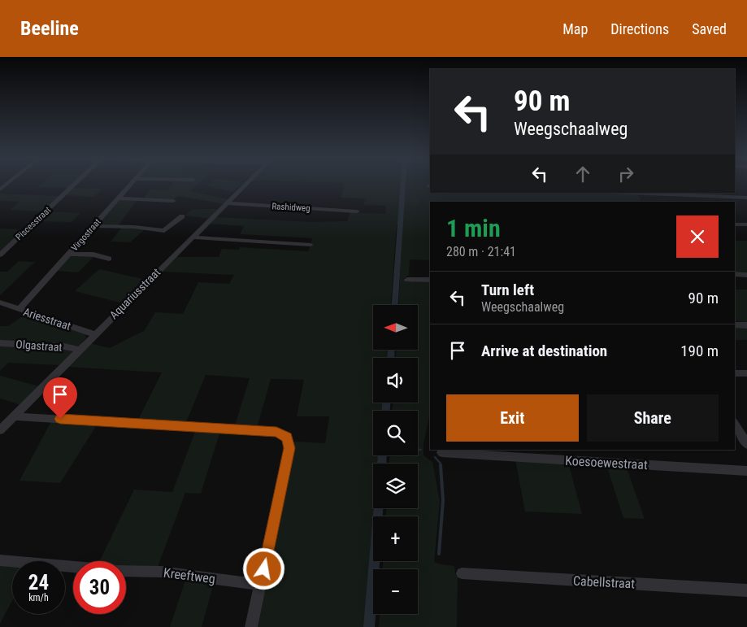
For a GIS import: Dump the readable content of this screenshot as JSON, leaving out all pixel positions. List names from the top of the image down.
{
  "streets": {
    "street": [
      "Rashidweg",
      "Piscesstraat",
      "Virgostraat",
      "Aquariusstraat",
      "Ariesstraat",
      "Olgastraat",
      "Koesoewestraat",
      "Kreeftweg",
      "Cabellstraat"
    ]
  },
  "crossings": [
    ["Rashidweg", "Aquariusstraat"],
    ["Virgostraat", "Ariesstraat"],
    ["Aquariusstraat", "Ariesstraat"],
    ["Aquariusstraat", "Olgastraat"]
  ],
  "north": "left",
  "page": {
    "header": "Beeline",
    "nav": ["Map", "Directions", "Saved"],
    "turn": ["90 m", "Weegschaalweg"],
    "heading": ["1 min", "280 m · 21:41"],
    "list": [
      {
        "name": "Turn left",
        "note": "Weegschaalweg",
        "value": "90 m"
      },
      {
        "name": "Arrive at destination",
        "value": "190 m"
      }
    ],
    "map_buttons": ["+", "−"],
    "buttons": ["Exit", "Share"],
    "speed": "24 km/h",
    "limit": "30"
  }
}
